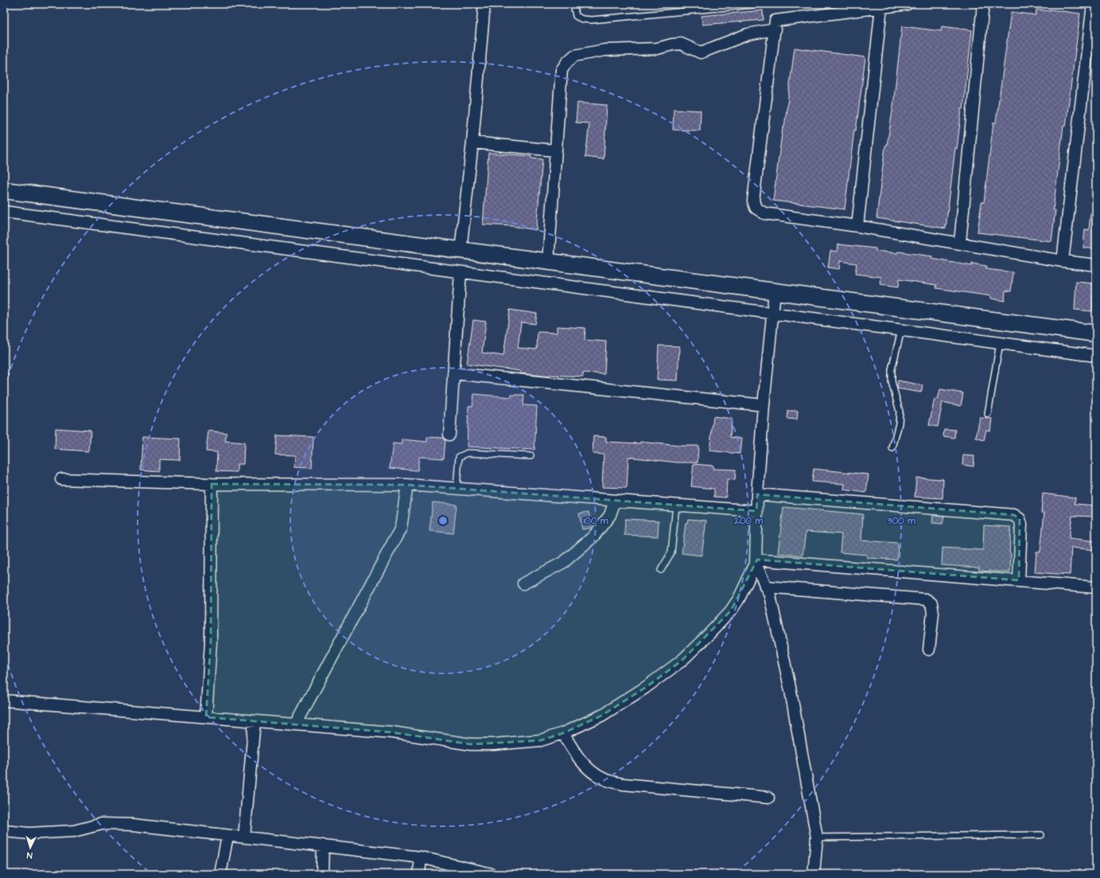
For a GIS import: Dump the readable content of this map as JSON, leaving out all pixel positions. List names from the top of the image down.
{
  "north": "bottom",
  "rings": ["100 m", "200 m", "300 m"]
}
